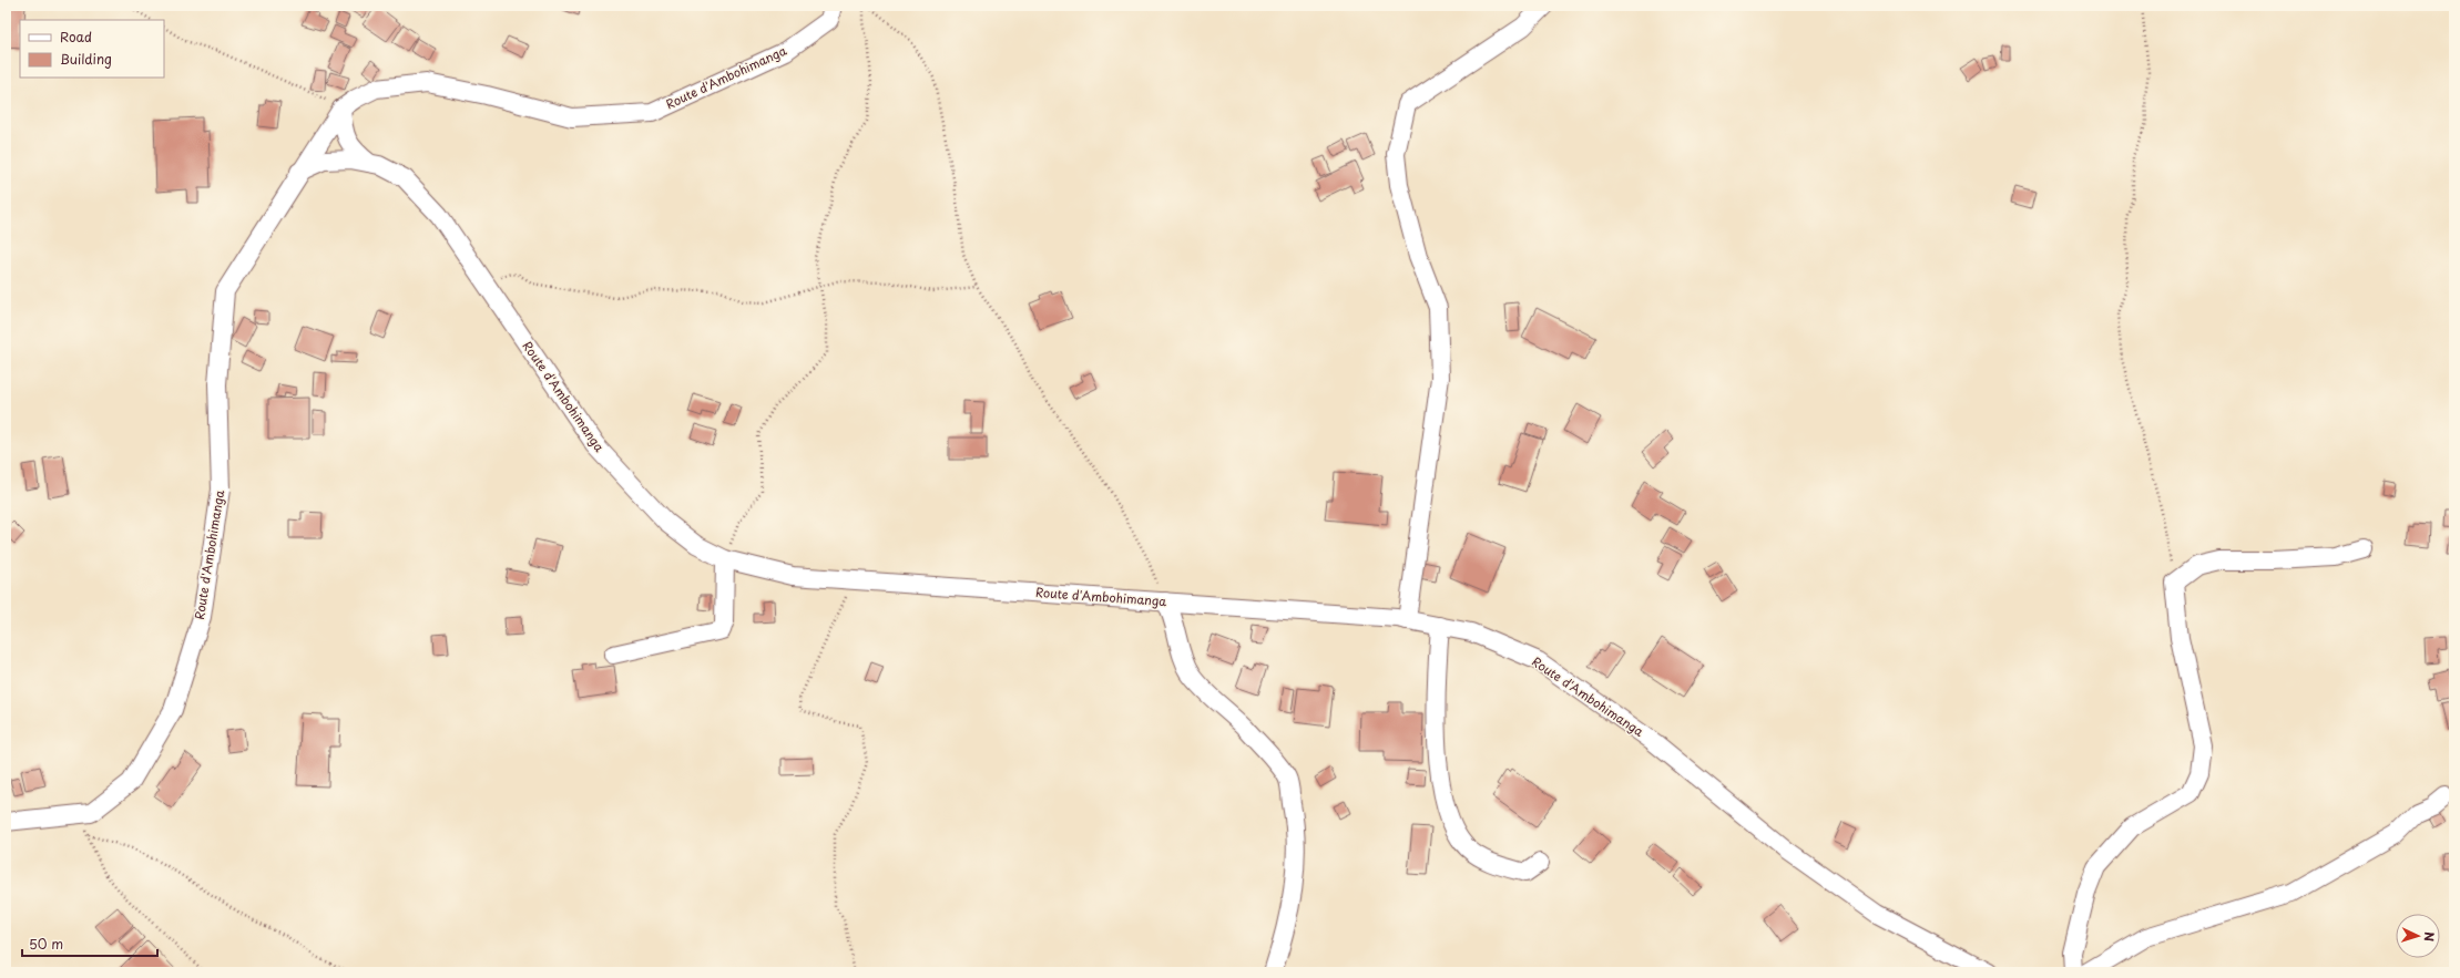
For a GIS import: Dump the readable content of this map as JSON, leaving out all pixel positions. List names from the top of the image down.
{
  "streets": {
    "street": ["Route d'Ambohimanga"]
  },
  "legend": ["Road", "Building"],
  "scale_bar": "50 m",
  "north": "right"
}
